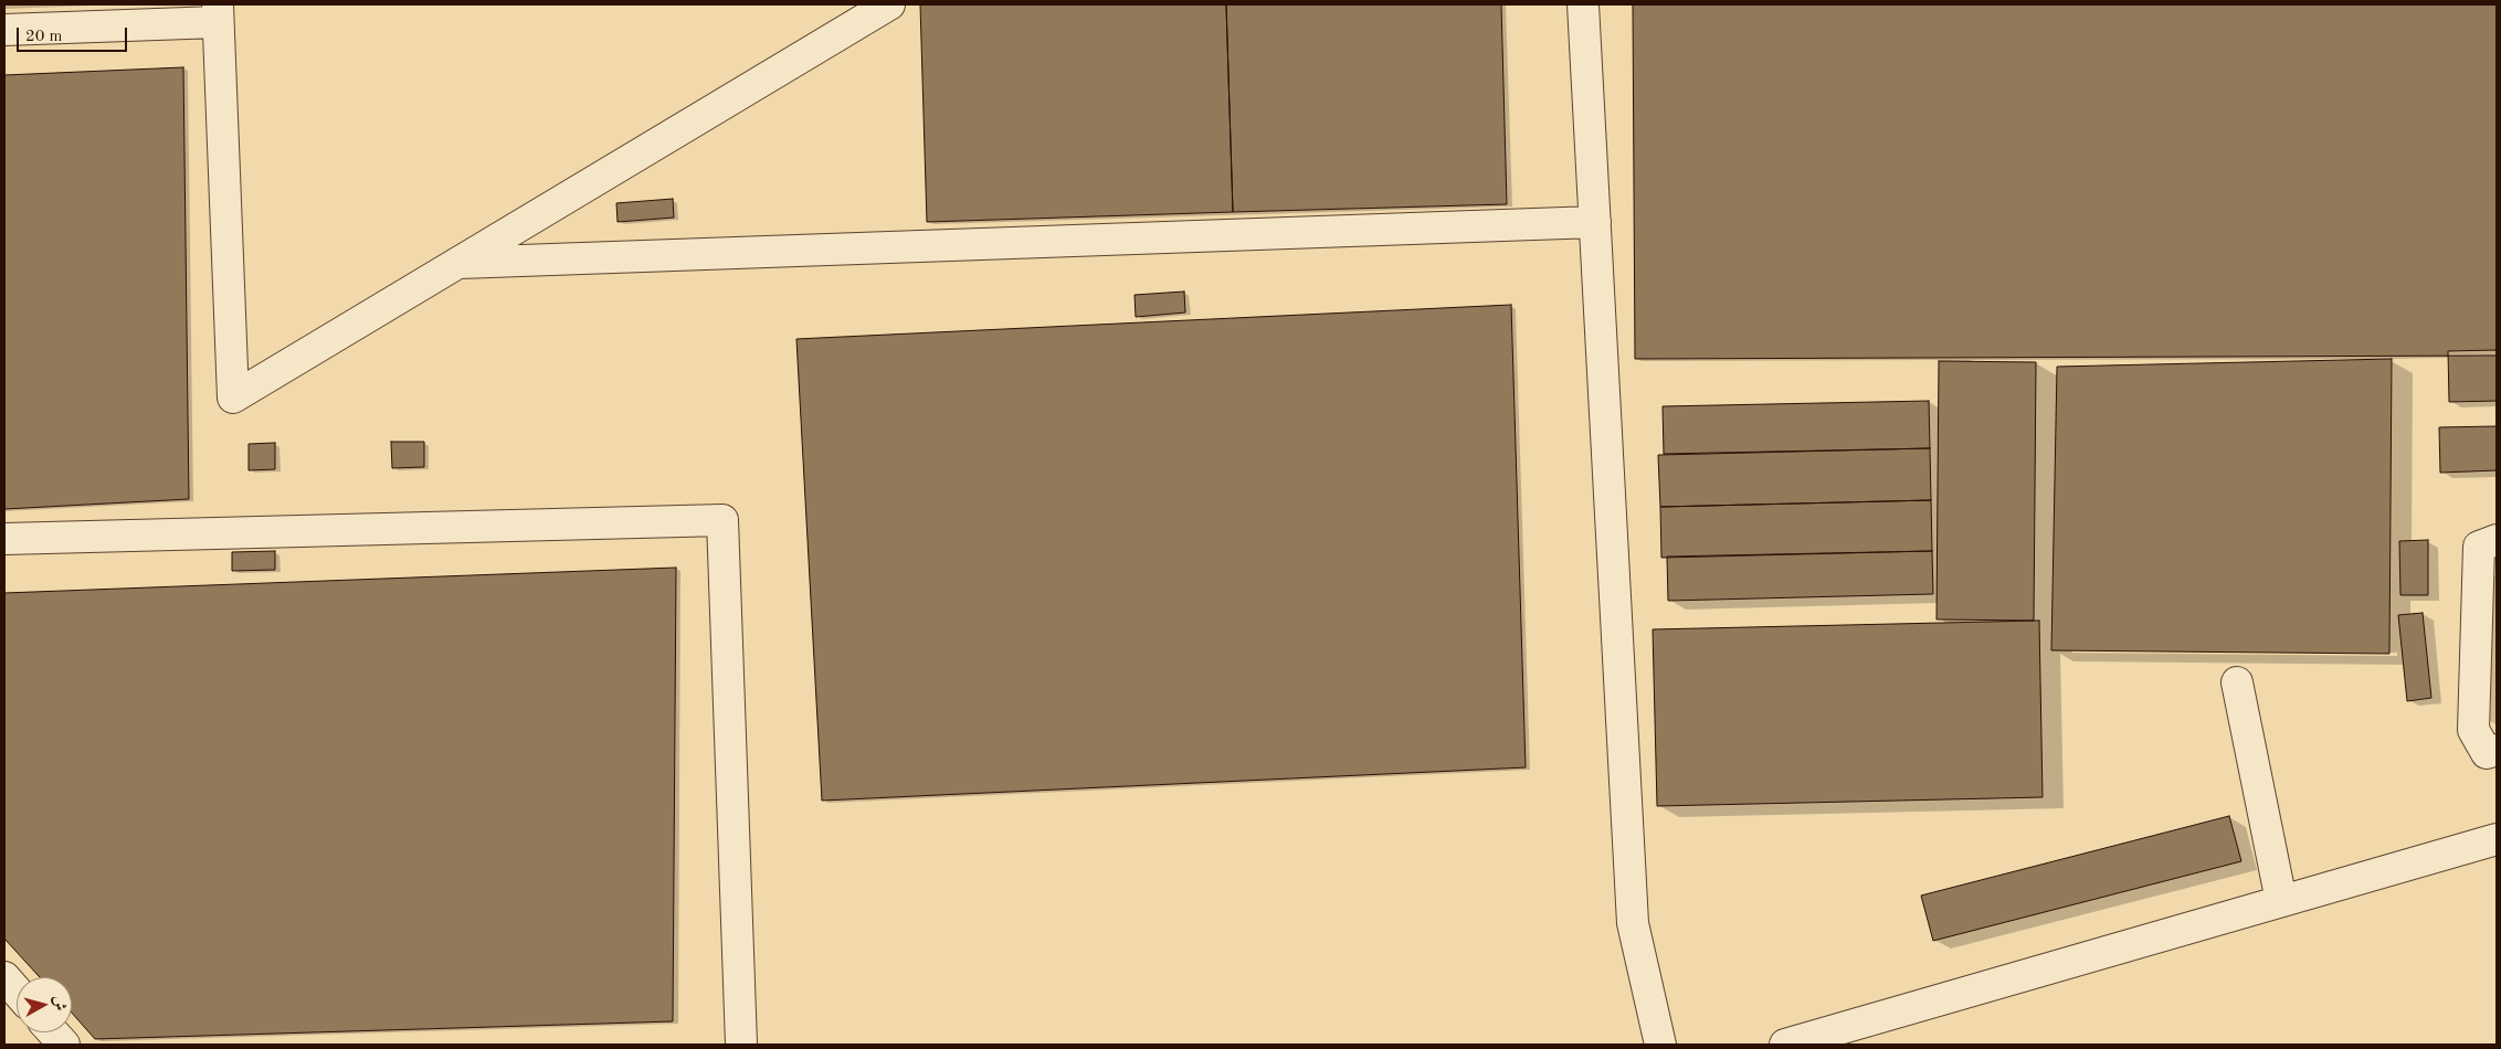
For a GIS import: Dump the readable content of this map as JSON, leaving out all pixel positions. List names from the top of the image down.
{
  "scale_bar": "20 m",
  "north": "right"
}
